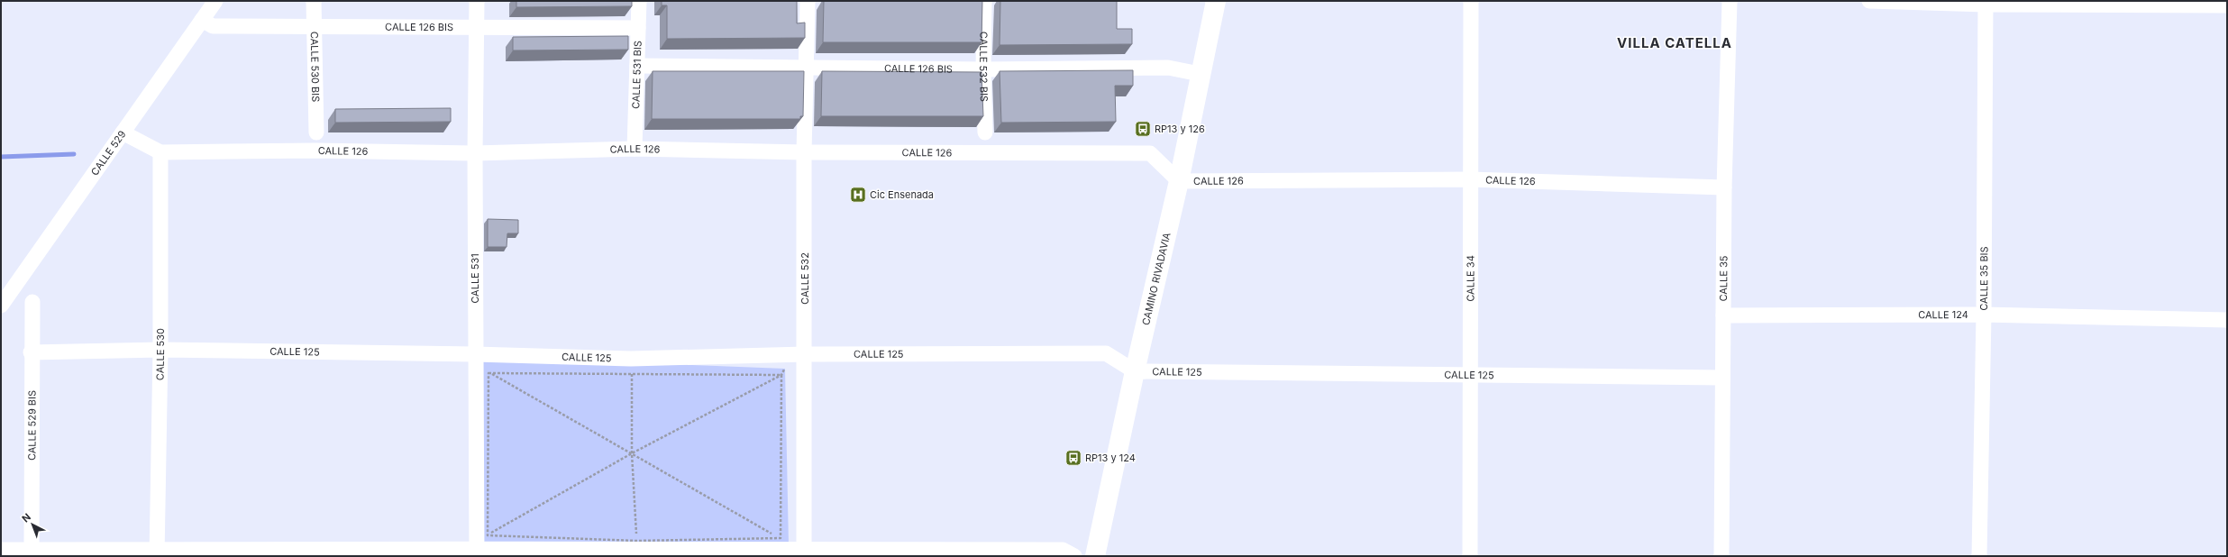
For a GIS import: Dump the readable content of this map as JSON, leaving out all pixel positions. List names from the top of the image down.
{
  "streets": {
    "main road": ["CAMINO RIVADAVIA"],
    "street": [
      "CALLE 126 BIS",
      "CALLE 530 BIS",
      "CALLE 532 BIS",
      "CALLE 531 BIS",
      "CALLE 126",
      "CALLE 529",
      "CALLE 531",
      "CALLE 532",
      "CALLE 34",
      "CALLE 35",
      "CALLE 35 BIS",
      "CALLE 124",
      "CALLE 125",
      "CALLE 530",
      "CALLE 529 BIS"
    ]
  },
  "crossings": [
    ["CALLE 126 BIS", "CALLE 530 BIS"],
    ["CALLE 126 BIS", "CALLE 532 BIS"],
    ["CALLE 126 BIS", "CALLE 531 BIS"],
    ["CALLE 126 BIS", "CALLE 529"],
    ["CALLE 126 BIS", "CALLE 531"],
    ["CALLE 126 BIS", "CALLE 532"],
    ["CALLE 126 BIS", "CAMINO RIVADAVIA"],
    ["CALLE 531 BIS", "CALLE 126"],
    ["CALLE 126", "CALLE 529"],
    ["CALLE 126", "CALLE 531"],
    ["CALLE 126", "CALLE 532"],
    ["CALLE 126", "CAMINO RIVADAVIA"],
    ["CALLE 126", "CALLE 34"],
    ["CALLE 126", "CALLE 35"],
    ["CALLE 126", "CALLE 530"],
    ["CALLE 531", "CALLE 125"],
    ["CALLE 532", "CALLE 125"],
    ["CAMINO RIVADAVIA", "CALLE 125"],
    ["CALLE 34", "CALLE 125"],
    ["CALLE 35", "CALLE 124"],
    ["CALLE 35", "CALLE 125"],
    ["CALLE 35 BIS", "CALLE 124"],
    ["CALLE 125", "CALLE 530"],
    ["CALLE 125", "CALLE 529 BIS"]
  ],
  "districts": ["VILLA CATELLA"],
  "places": {
    "bus stop": ["RP13 y 126", "RP13 y 124"],
    "hospital": ["Cic Ensenada"]
  },
  "north": "top left"
}
